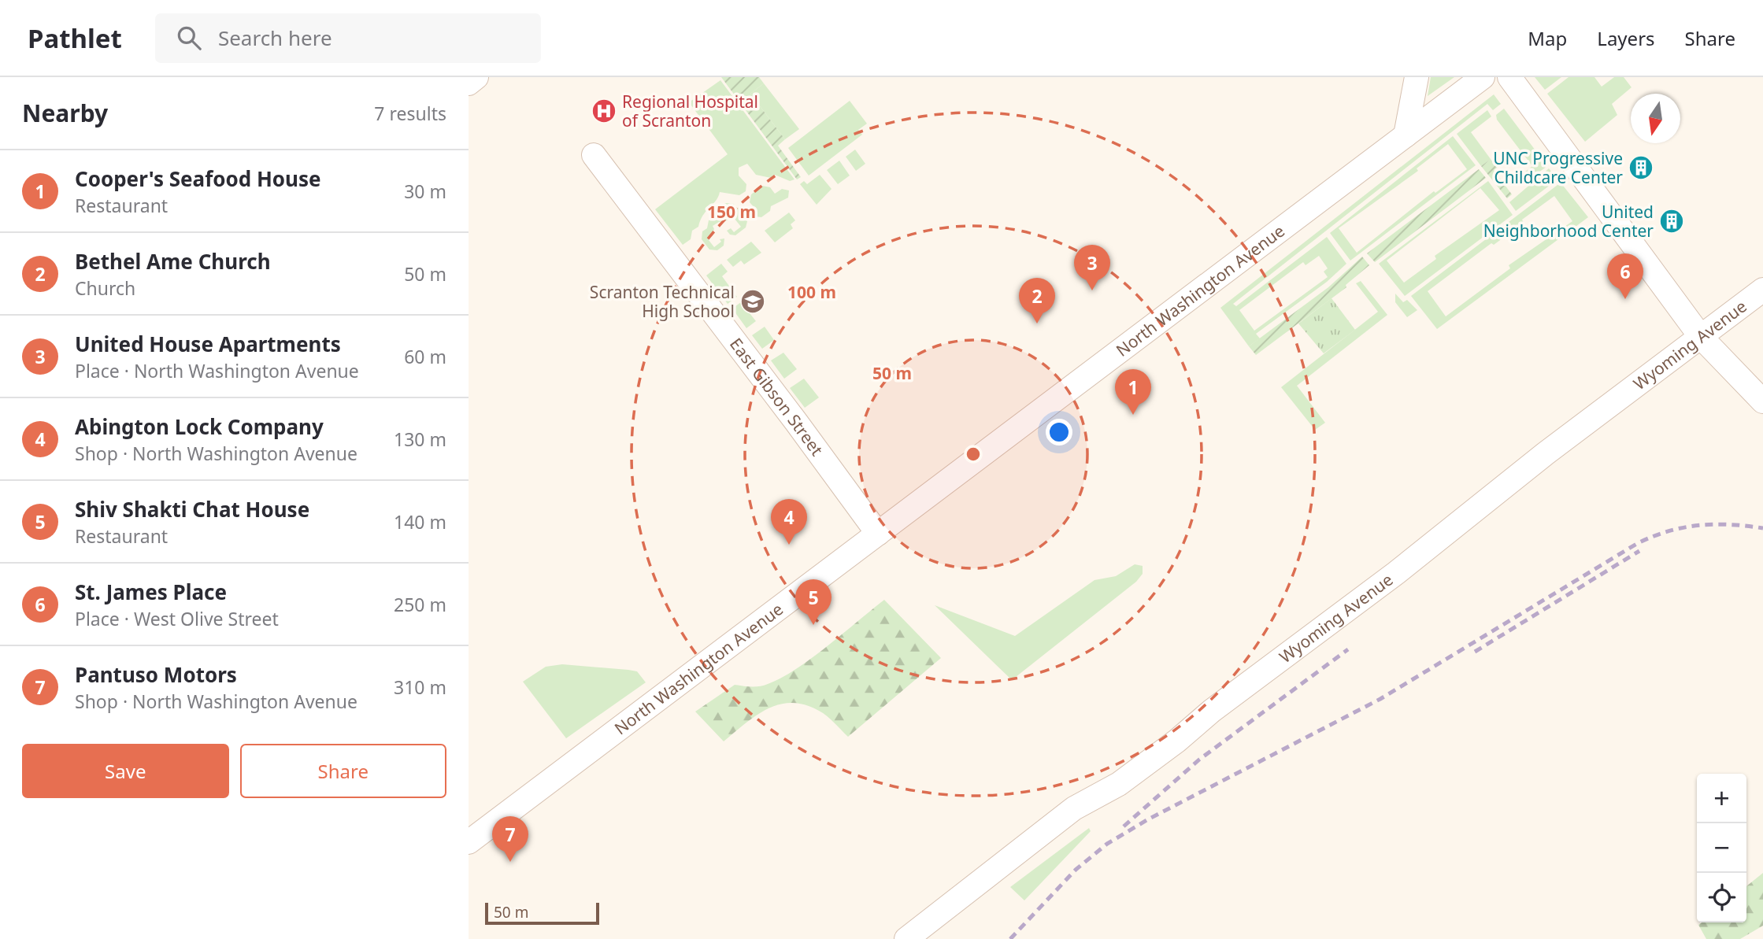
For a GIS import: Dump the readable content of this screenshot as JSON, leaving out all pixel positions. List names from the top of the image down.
{
  "streets": {
    "street": ["North Washington Avenue", "Wyoming Avenue", "East Gibson Street"]
  },
  "crossings": [
    ["North Washington Avenue", "East Gibson Street"]
  ],
  "places": {
    "hospital": ["Regional Hospital of Scranton"],
    "building": ["UNC Progressive Childcare Center", "United Neighborhood Center"],
    "school or university": ["Scranton Technical High School"]
  },
  "scale_bar": "50 m",
  "north": "bottom",
  "page": {
    "header": "Pathlet",
    "search": "Search here",
    "nav": ["Map", "Layers", "Share"],
    "heading": ["Nearby", "7 results"],
    "list": [
      {
        "mark": "1",
        "name": "Cooper's Seafood House",
        "note": "Restaurant",
        "value": "30 m"
      },
      {
        "mark": "2",
        "name": "Bethel Ame Church",
        "note": "Church",
        "value": "50 m"
      },
      {
        "mark": "3",
        "name": "United House Apartments",
        "note": "Place · North Washington Avenue",
        "value": "60 m"
      },
      {
        "mark": "4",
        "name": "Abington Lock Company",
        "note": "Shop · North Washington Avenue",
        "value": "130 m"
      },
      {
        "mark": "5",
        "name": "Shiv Shakti Chat House",
        "note": "Restaurant",
        "value": "140 m"
      },
      {
        "mark": "6",
        "name": "St. James Place",
        "note": "Place · West Olive Street",
        "value": "250 m"
      },
      {
        "mark": "7",
        "name": "Pantuso Motors",
        "note": "Shop · North Washington Avenue",
        "value": "310 m"
      }
    ],
    "pins": [
      "3",
      "6",
      "2",
      "1",
      "4",
      "5",
      "7"
    ],
    "buttons": ["Save", "Share"],
    "map_buttons": ["+", "−"],
    "scale": "50 m"
  },
  "rings": ["150 m", "100 m", "50 m"]
}
